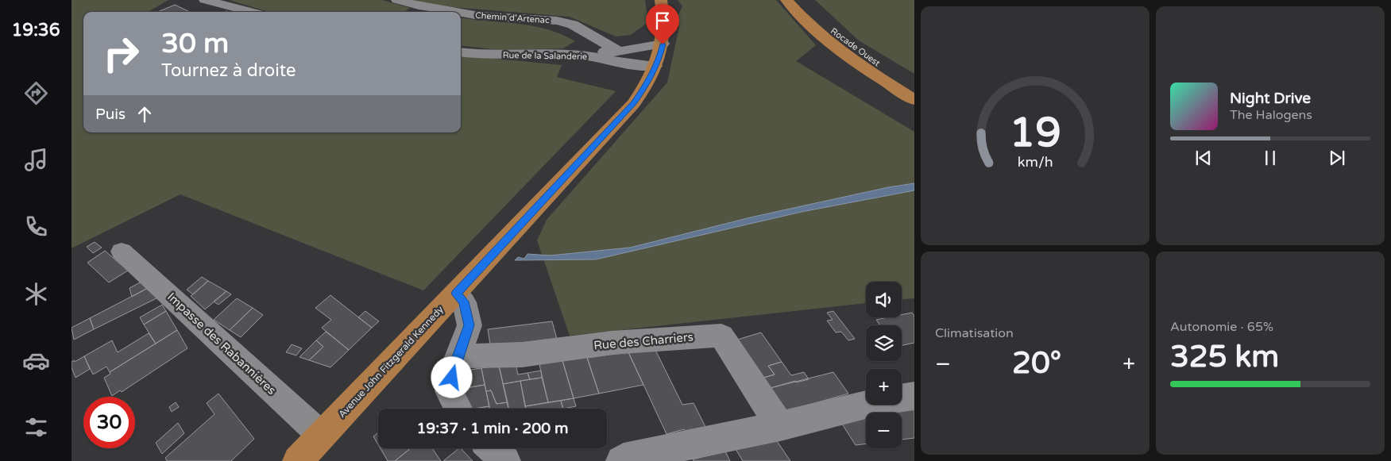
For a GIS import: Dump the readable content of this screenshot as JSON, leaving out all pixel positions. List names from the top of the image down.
{
  "streets": {
    "main road": ["Rocade Ouest", "Avenue John Fitzgerald Kennedy"],
    "street": [
      "Chemin d'Artenac",
      "Rue de la Salanderie",
      "Rue des Charriers",
      "Impasse des Rabannières"
    ]
  },
  "crossings": [
    ["Chemin d'Artenac", "Rue de la Salanderie"],
    ["Impasse des Rabannières", "Avenue John Fitzgerald Kennedy"]
  ],
  "page": {
    "tabs": "19:36",
    "turn": ["30 m", "Tournez à droite"],
    "song": ["Night Drive", "The Halogens"],
    "then": "Puis",
    "tile": [
      "Climatisation",
      ["Autonomie · 65%", "325 km"]
    ],
    "map_buttons": ["+", "−"],
    "heat": ["−", "20°", "+"],
    "limit": "30",
    "trip": "19:37 · 1 min · 200 m",
    "gauge": ["19", "km/h"]
  }
}
